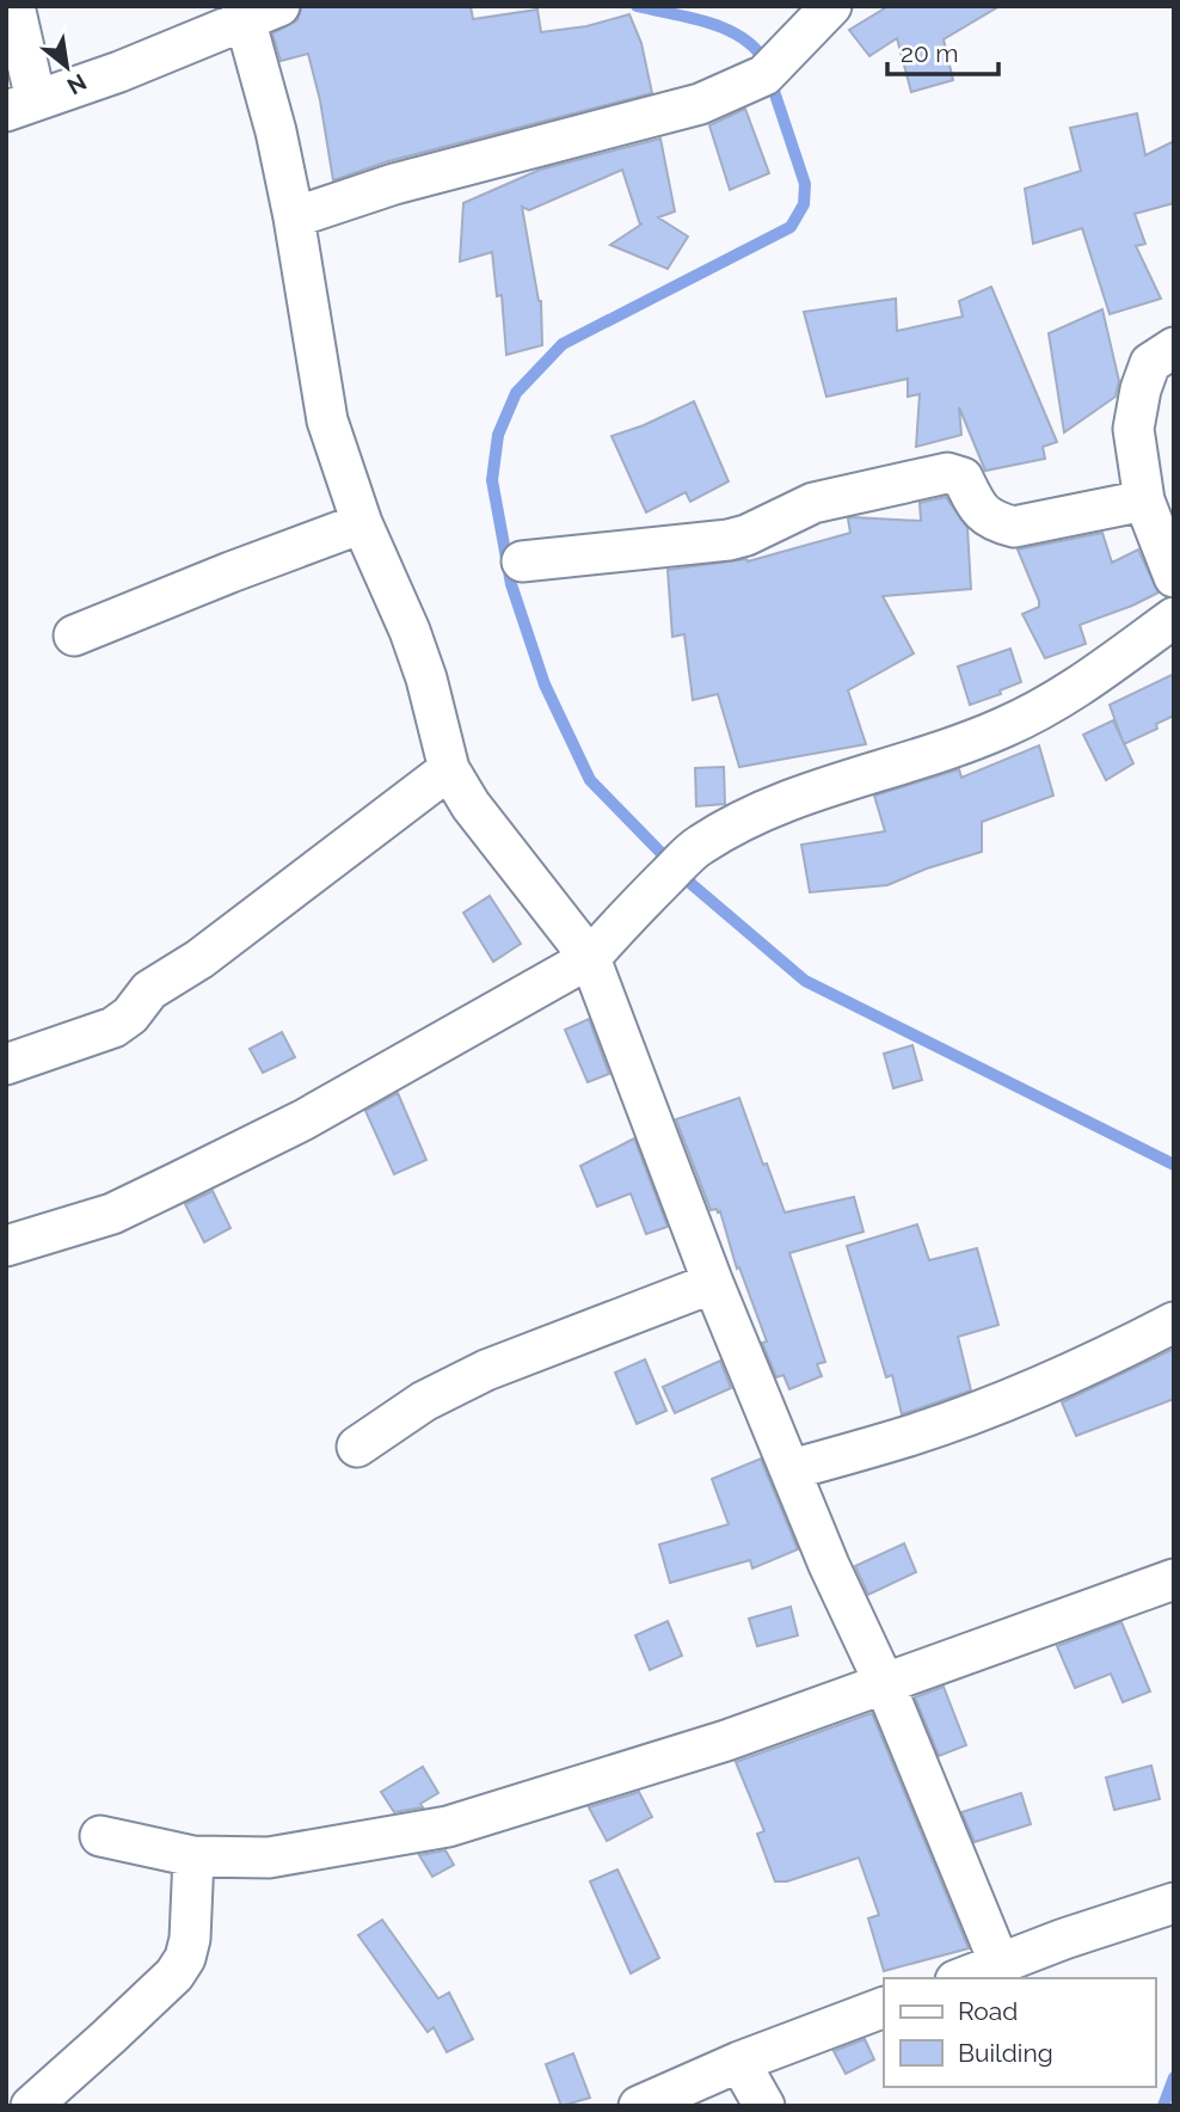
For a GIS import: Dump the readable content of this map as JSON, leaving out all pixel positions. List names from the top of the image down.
{
  "legend": ["Road", "Building"],
  "scale_bar": "20 m",
  "north": "bottom right"
}
